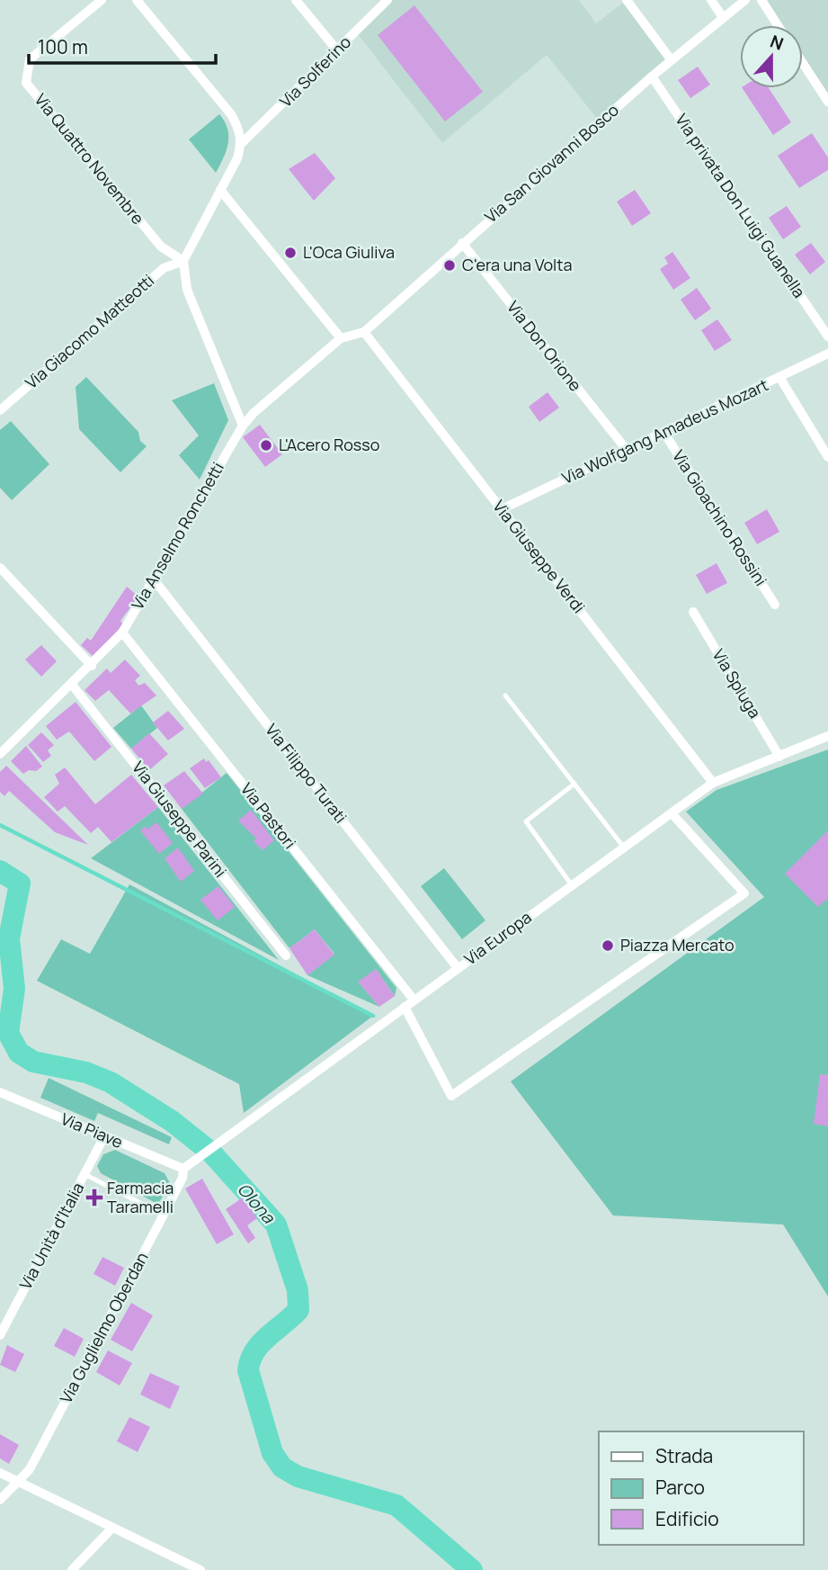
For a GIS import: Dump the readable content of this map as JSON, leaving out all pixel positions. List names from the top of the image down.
{
  "streets": {
    "street": [
      "Via Solferino",
      "Via Quattro Novembre",
      "Via San Giovanni Bosco",
      "Via privata Don Luigi Guanella",
      "Via Giacomo Matteotti",
      "Via Don Orione",
      "Via Wolfgang Amadeus Mozart",
      "Via Gioachino Rossini",
      "Via Anselmo Ronchetti",
      "Via Giuseppe Verdi",
      "Via Spluga",
      "Via Filippo Turati",
      "Via Pastori",
      "Via Giuseppe Parini",
      "Via Europa",
      "Via Piave",
      "Via Unità d'Italia",
      "Via Guglielmo Oberdan"
    ]
  },
  "crossings": [
    ["Via Quattro Novembre", "Via Giacomo Matteotti"],
    ["Via San Giovanni Bosco", "Via privata Don Luigi Guanella"],
    ["Via San Giovanni Bosco", "Via Don Orione"],
    ["Via San Giovanni Bosco", "Via Anselmo Ronchetti"],
    ["Via San Giovanni Bosco", "Via Giuseppe Verdi"],
    ["Via Don Orione", "Via Wolfgang Amadeus Mozart"],
    ["Via Wolfgang Amadeus Mozart", "Via Gioachino Rossini"],
    ["Via Wolfgang Amadeus Mozart", "Via Giuseppe Verdi"],
    ["Via Anselmo Ronchetti", "Via Giuseppe Verdi"],
    ["Via Anselmo Ronchetti", "Via Filippo Turati"],
    ["Via Anselmo Ronchetti", "Via Pastori"],
    ["Via Anselmo Ronchetti", "Via Giuseppe Parini"],
    ["Via Giuseppe Verdi", "Via Europa"],
    ["Via Spluga", "Via Europa"],
    ["Via Filippo Turati", "Via Europa"],
    ["Via Pastori", "Via Europa"],
    ["Via Europa", "Via Piave"],
    ["Via Europa", "Via Guglielmo Oberdan"],
    ["Via Piave", "Via Unità d'Italia"],
    ["Via Piave", "Via Guglielmo Oberdan"]
  ],
  "water": ["Olona"],
  "places": {
    "other": [
      "L'Oca Giuliva",
      "C'era una Volta",
      "L'Acero Rosso",
      "Piazza Mercato"
    ],
    "health": ["Farmacia Taramelli"]
  },
  "legend": ["Strada", "Parco", "Edificio"],
  "scale_bar": "100 m",
  "north": "top"
}
